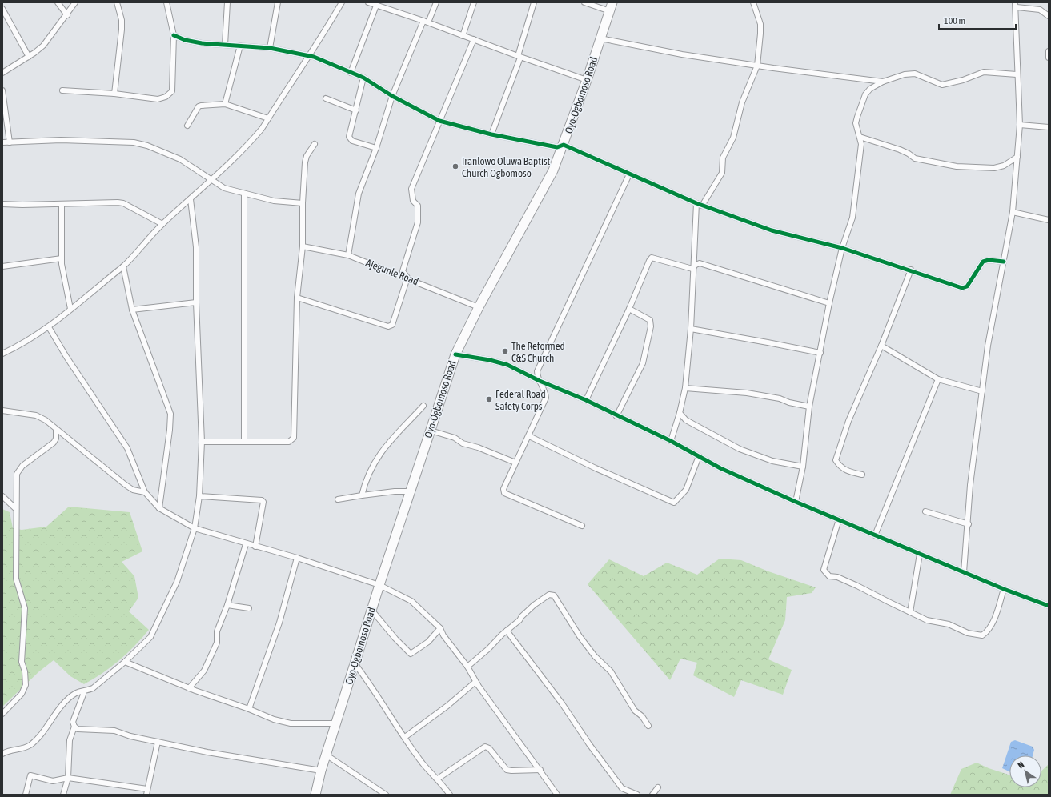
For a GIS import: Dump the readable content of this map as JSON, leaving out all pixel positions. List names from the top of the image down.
{
  "streets": {
    "highway": ["Oyo-Ogbomoso Road"],
    "street": ["Ajegunle Road"]
  },
  "crossings": [
    ["Oyo-Ogbomoso Road", "Ajegunle Road"]
  ],
  "places": ["Iranlowo Oluwa Baptist Church Ogbomoso", "The Reformed C&S Church", "Federal Road Safety Corps"],
  "scale_bar": "100 m",
  "north": "top left"
}
